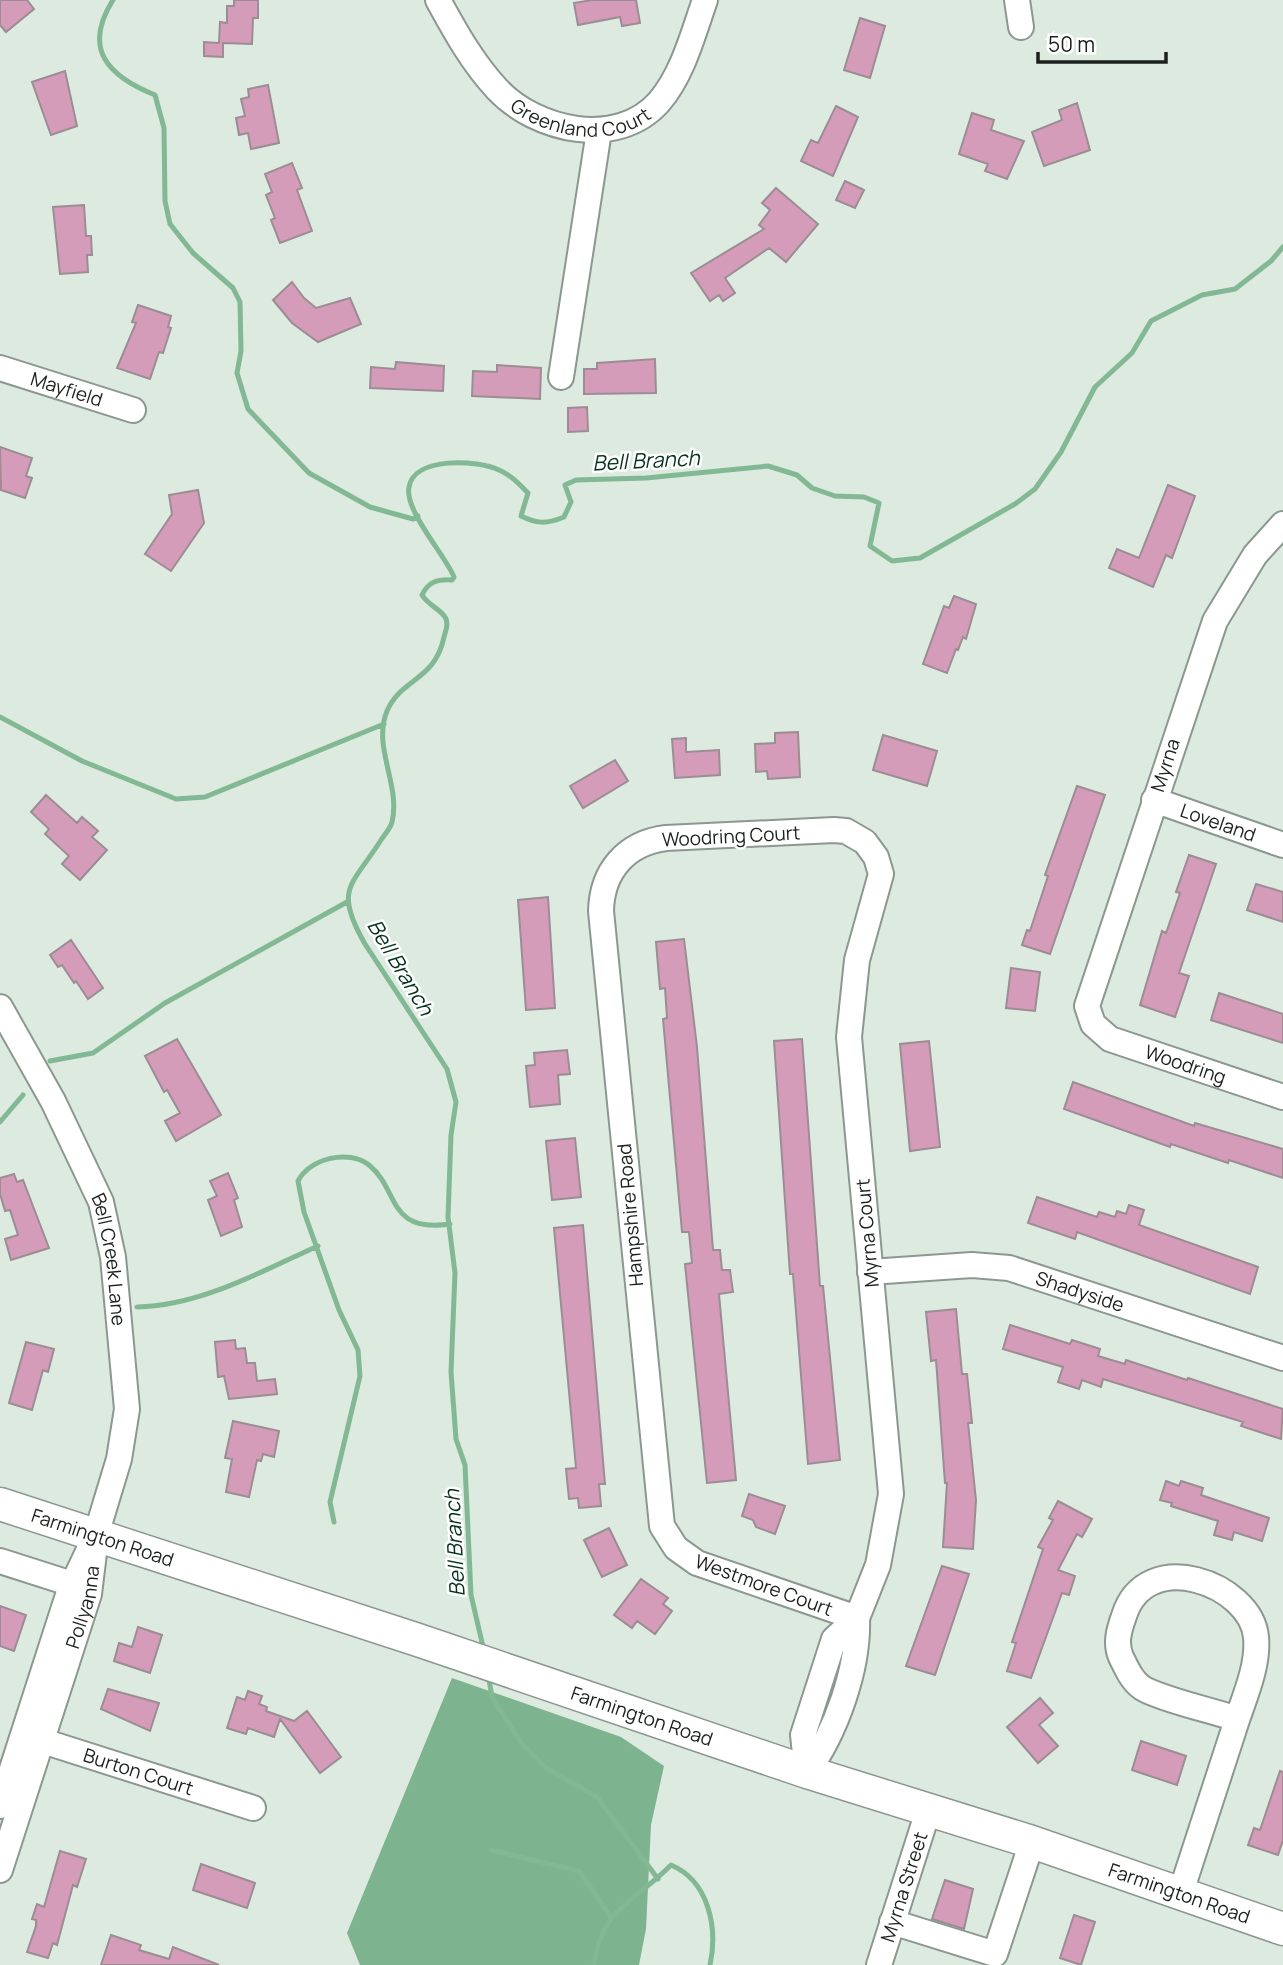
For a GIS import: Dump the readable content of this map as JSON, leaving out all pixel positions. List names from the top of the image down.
{
  "streets": {
    "main road": ["Farmington Road"],
    "street": [
      "Greenland Court",
      "Mayfield",
      "Myrna",
      "Loveland",
      "Woodring Court",
      "Woodring",
      "Hampshire Road",
      "Myrna Court",
      "Bell Creek Lane",
      "Shadyside",
      "Westmore Court",
      "Pollyanna",
      "Burton Court",
      "Myrna Street"
    ]
  },
  "crossings": [
    ["Myrna", "Loveland"],
    ["Myrna", "Woodring"],
    ["Woodring Court", "Hampshire Road"],
    ["Woodring Court", "Myrna Court"],
    ["Hampshire Road", "Westmore Court"],
    ["Myrna Court", "Shadyside"],
    ["Myrna Court", "Farmington Road"],
    ["Myrna Court", "Westmore Court"],
    ["Bell Creek Lane", "Farmington Road"],
    ["Bell Creek Lane", "Pollyanna"],
    ["Farmington Road", "Pollyanna"],
    ["Farmington Road", "Myrna Street"],
    ["Pollyanna", "Burton Court"]
  ],
  "water": ["Bell Branch"],
  "scale_bar": "50 m"
}
